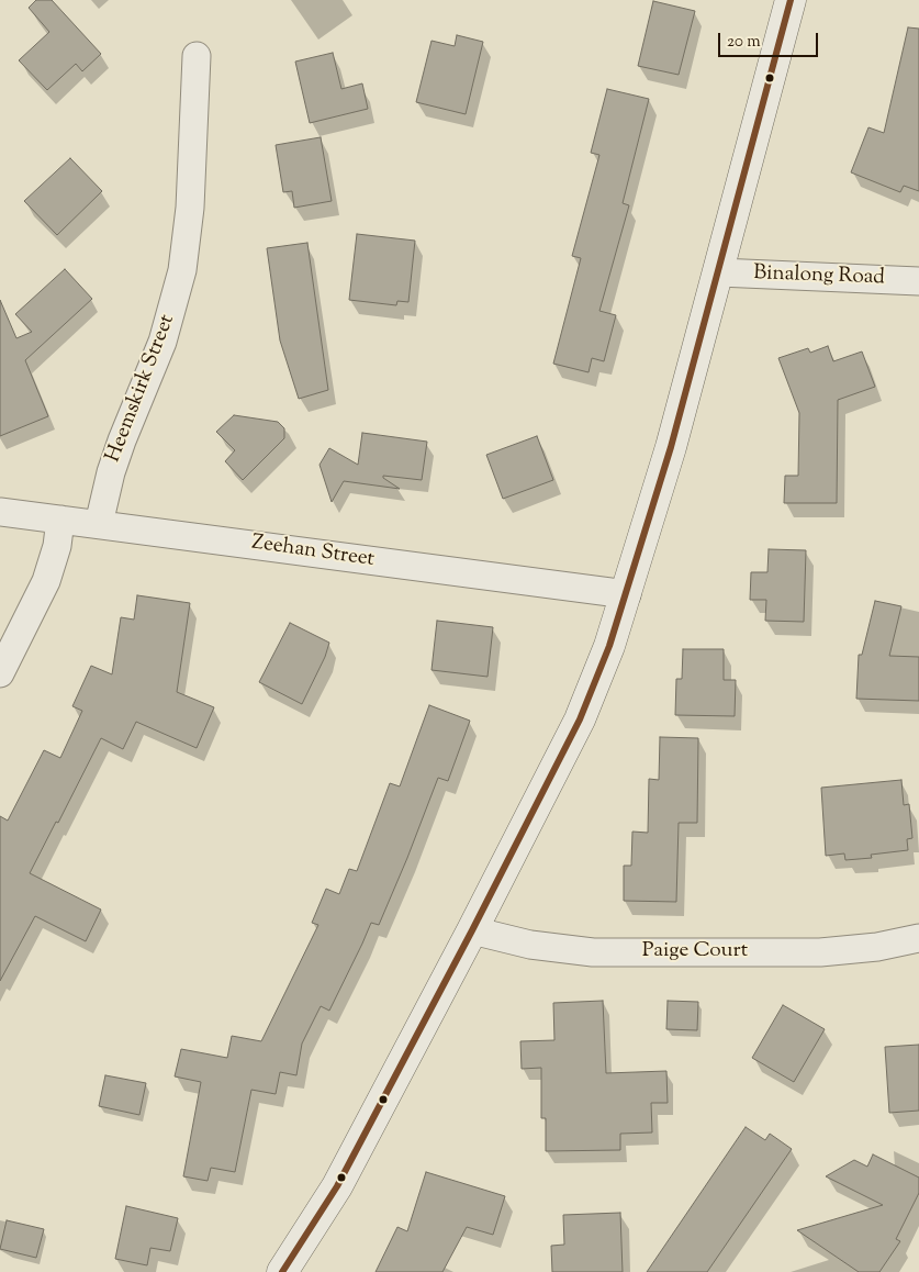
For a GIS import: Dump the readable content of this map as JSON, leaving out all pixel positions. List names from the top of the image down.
{
  "streets": {
    "street": [
      "Binalong Road",
      "Heemskirk Street",
      "Zeehan Street",
      "Paige Court"
    ]
  },
  "crossings": [
    ["Heemskirk Street", "Zeehan Street"]
  ],
  "scale_bar": "20 m"
}
